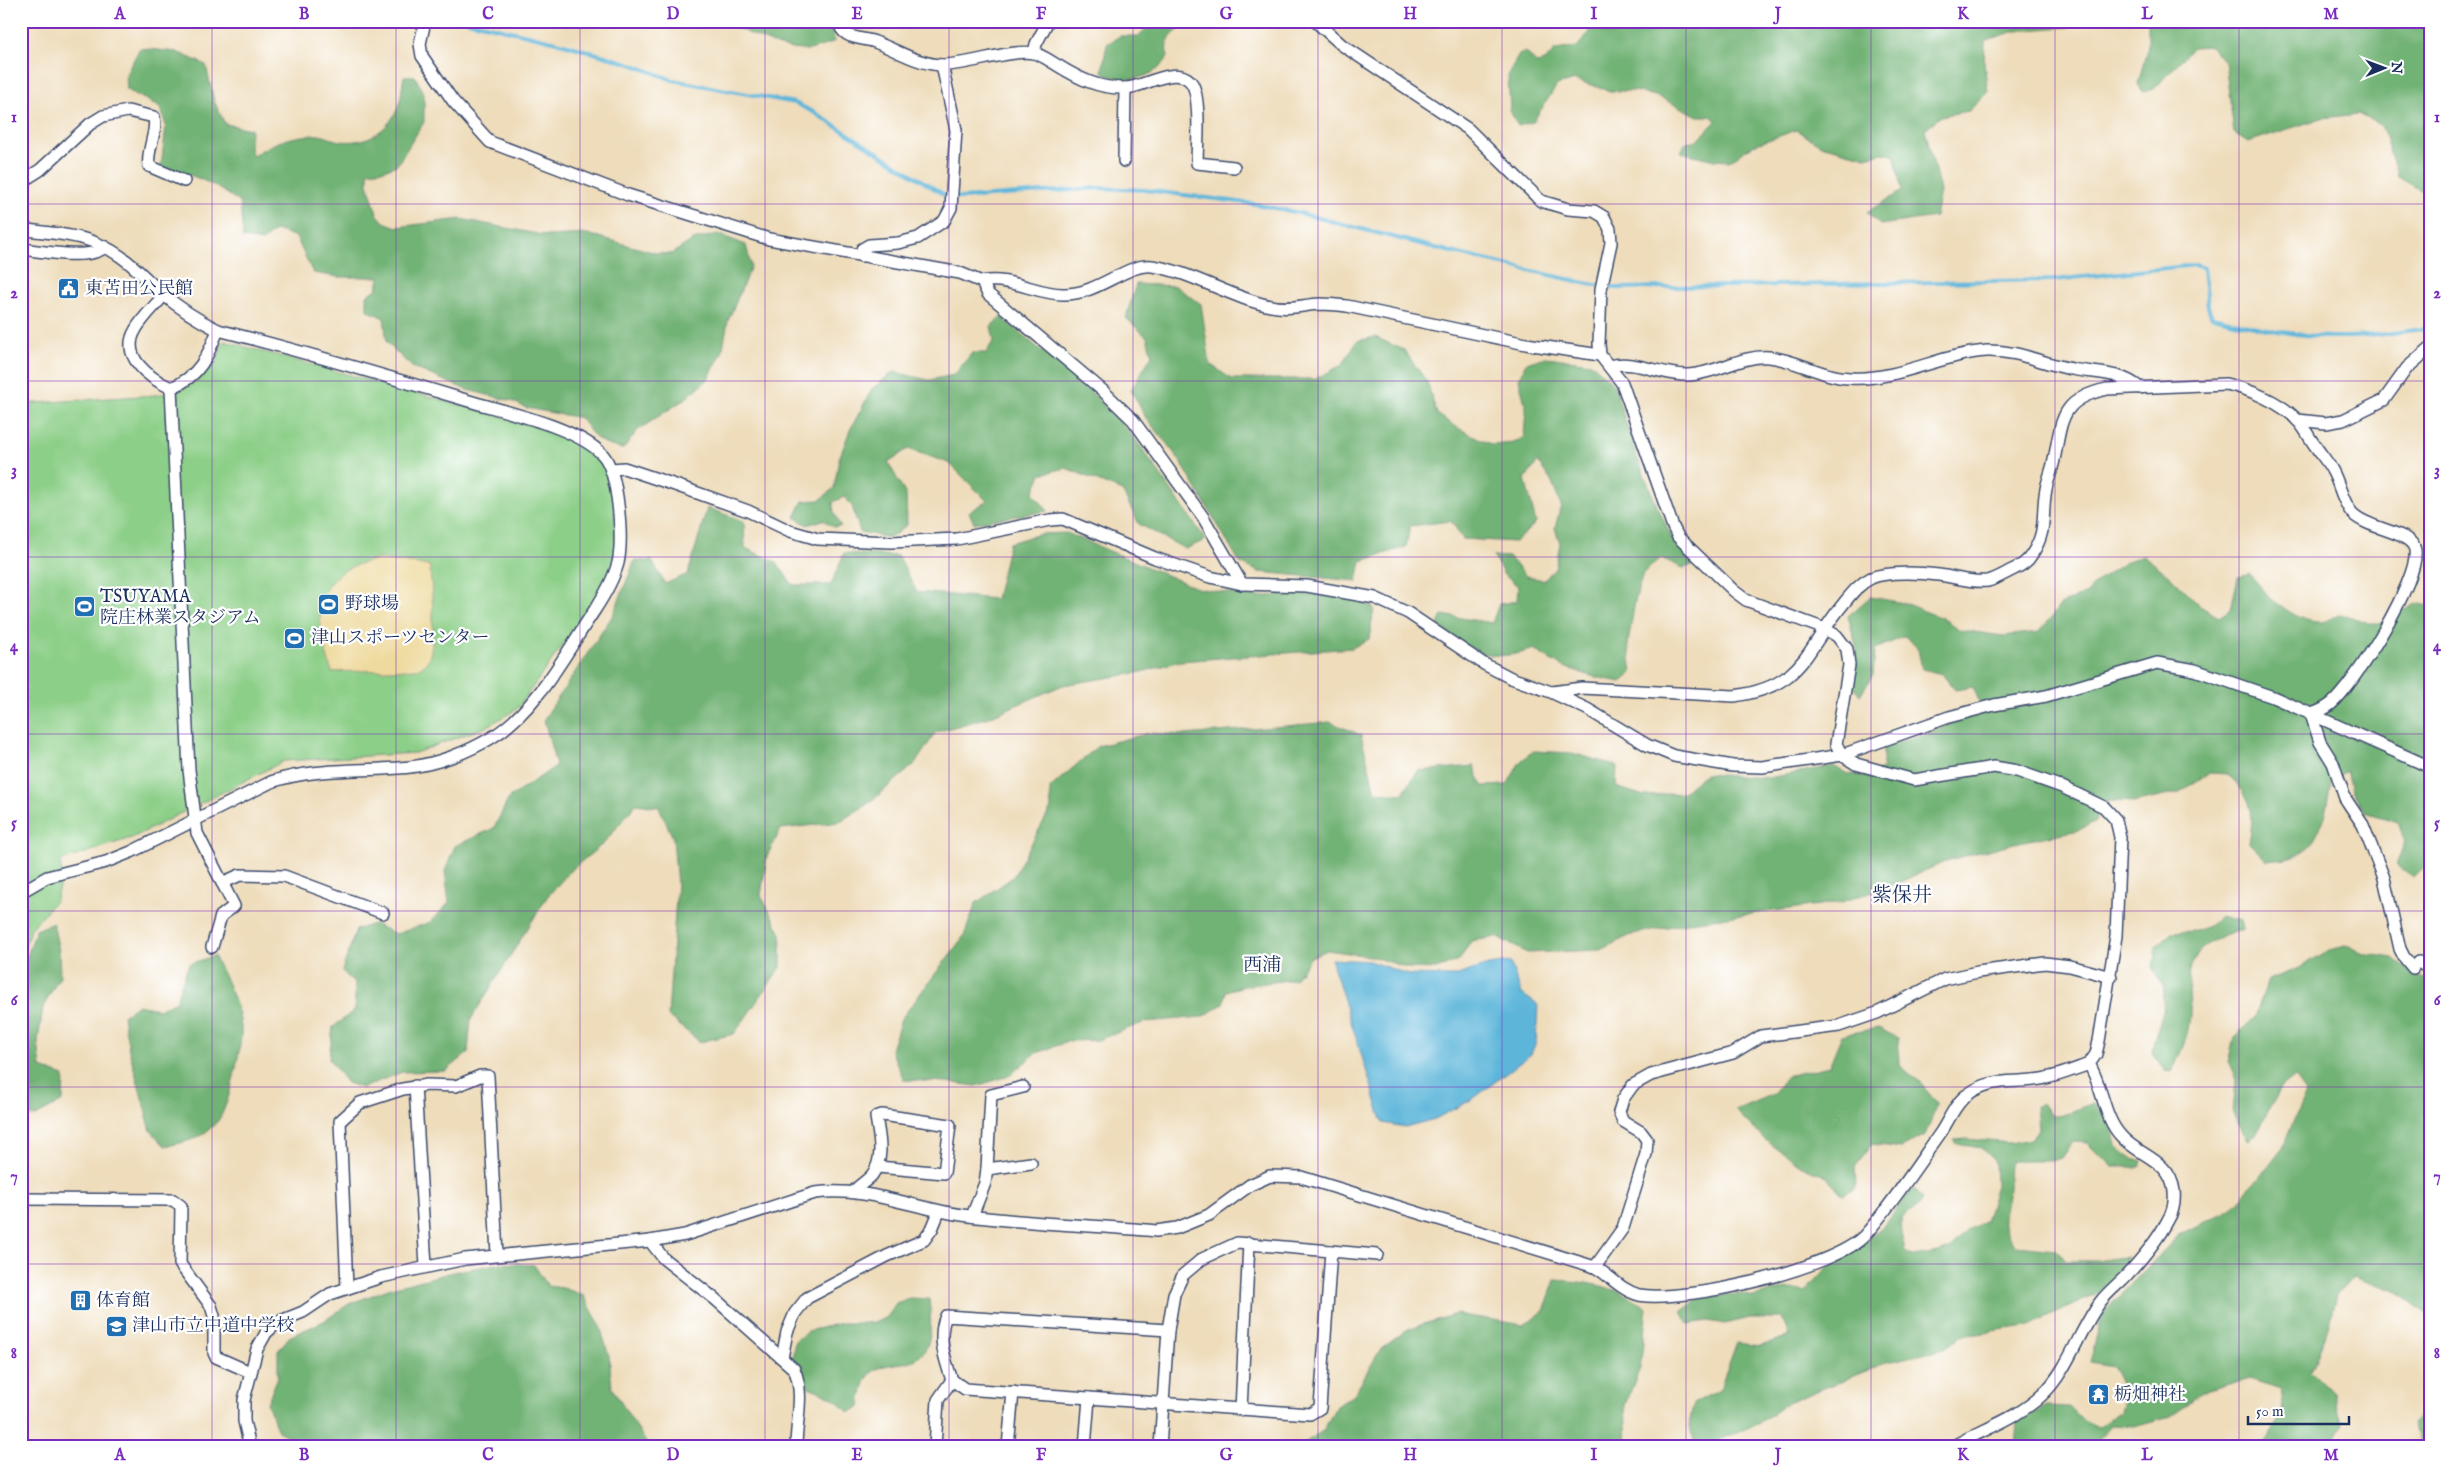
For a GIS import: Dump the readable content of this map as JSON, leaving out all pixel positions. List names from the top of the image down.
{
  "districts": ["紫保井", "西浦"],
  "places": {
    "public building": ["東苫田公民館"],
    "sports": ["野球場", "TSUYAMA 院庄林業スタジアム", "津山スポーツセンター"],
    "building": ["体育館"],
    "school or university": ["津山市立中道中学校"],
    "temple": ["栃畑神社"]
  },
  "scale_bar": "50 m",
  "north": "right",
  "grid": {
    "columns": [
      "A",
      "B",
      "C",
      "D",
      "E",
      "F",
      "G",
      "H",
      "I",
      "J",
      "K",
      "L",
      "M"
    ],
    "rows": [
      "1",
      "2",
      "3",
      "4",
      "5",
      "6",
      "7",
      "8"
    ]
  }
}
